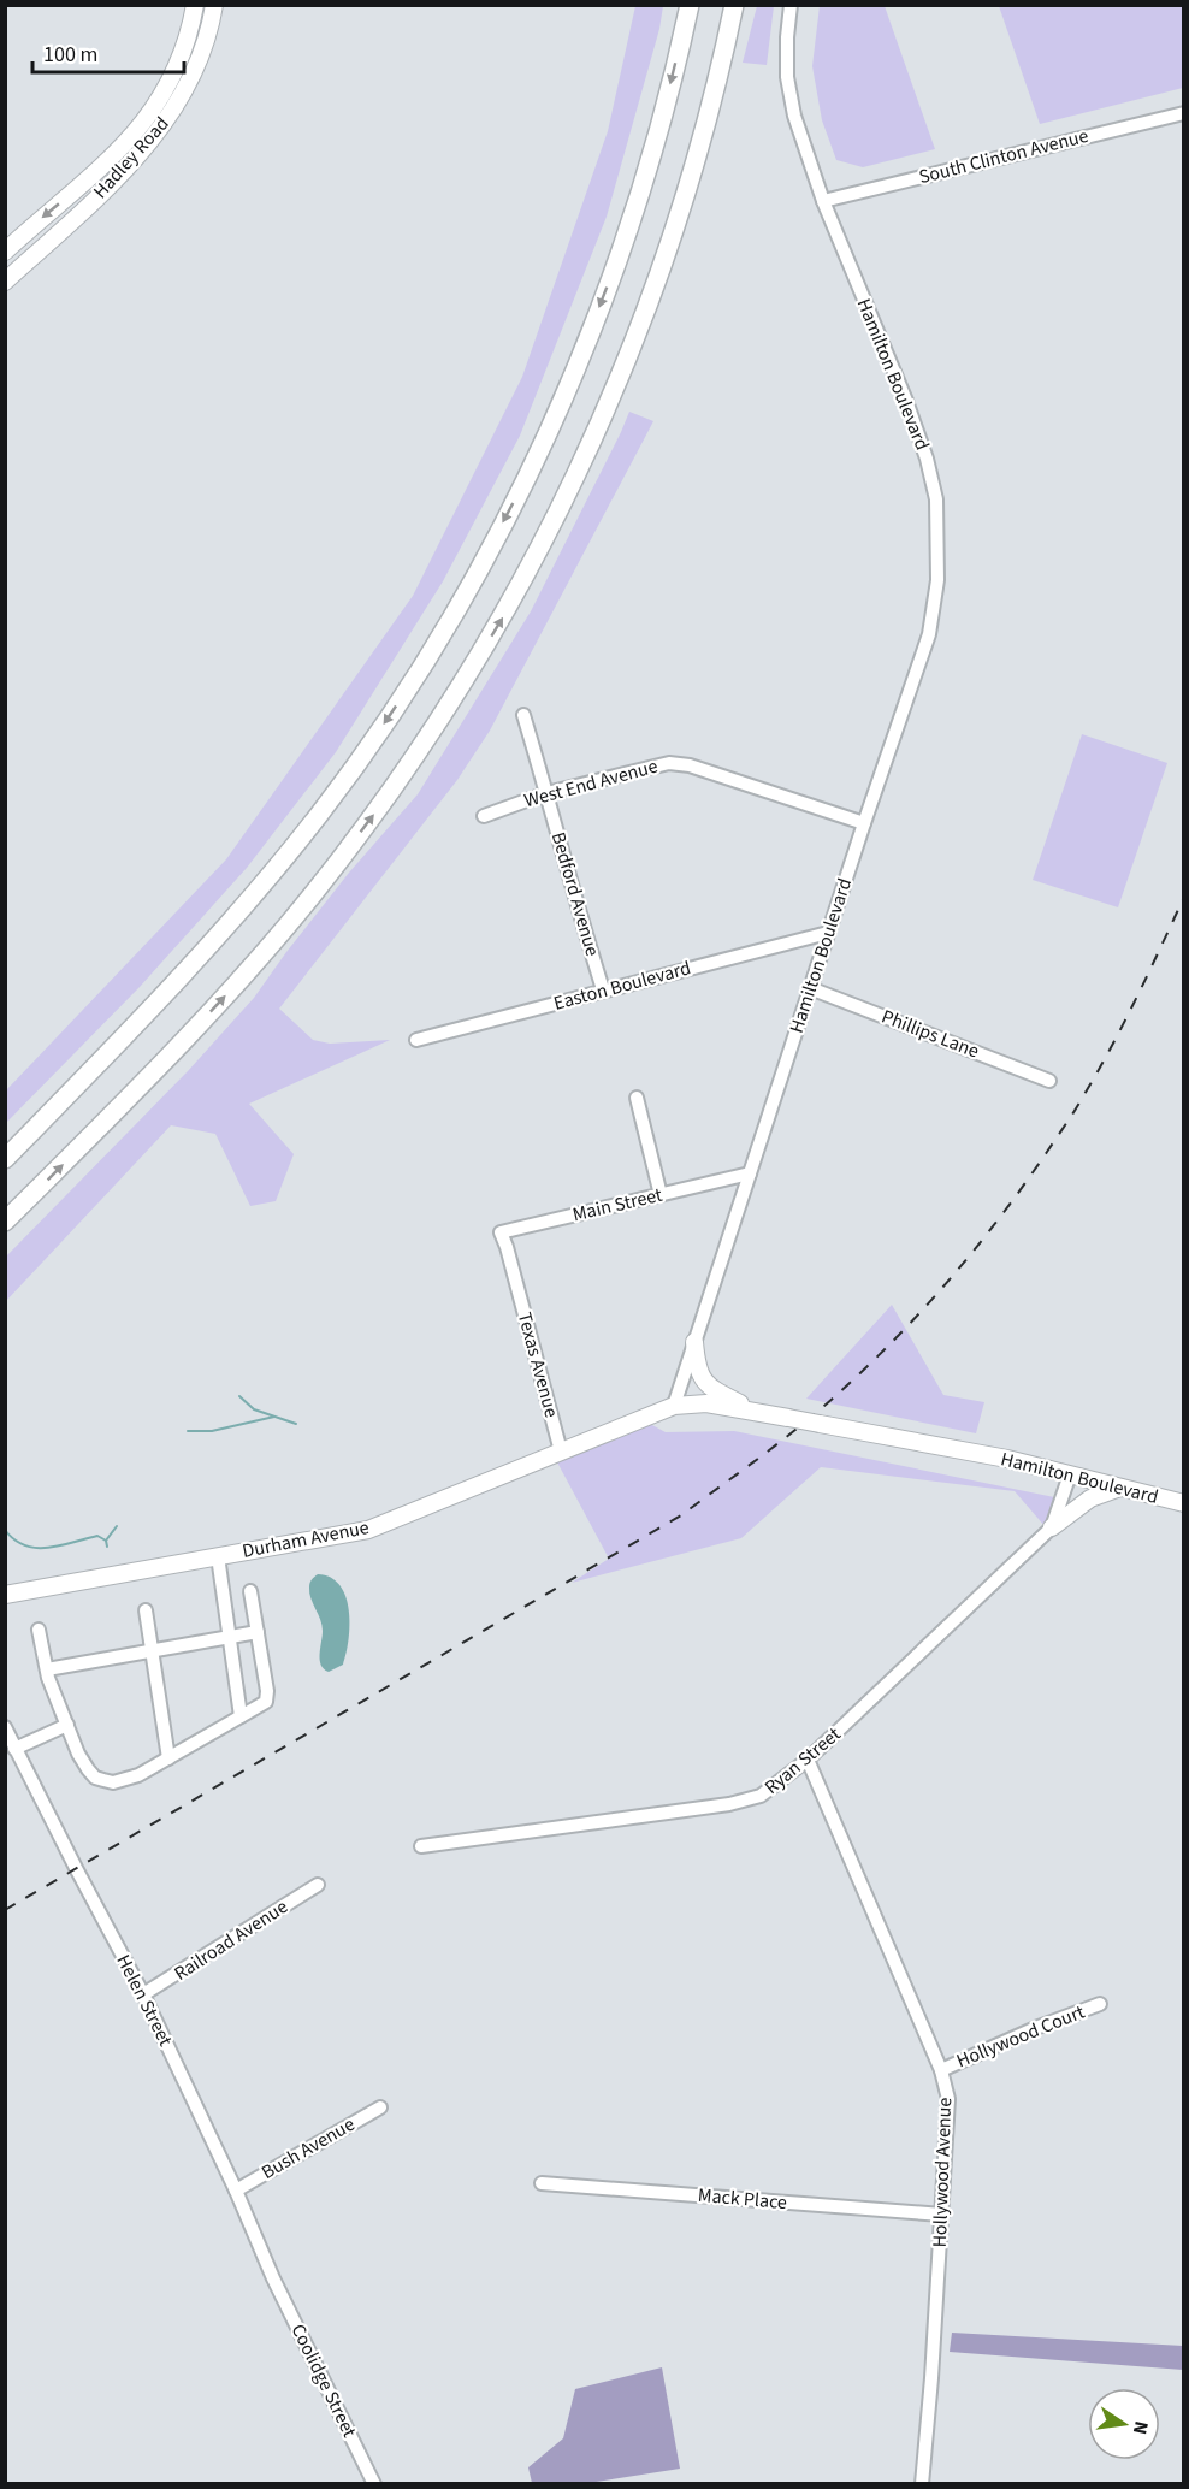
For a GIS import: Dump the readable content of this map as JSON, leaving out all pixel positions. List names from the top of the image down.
{
  "streets": {
    "main road": ["Hadley Road", "Hamilton Boulevard", "Durham Avenue"],
    "street": [
      "South Clinton Avenue",
      "West End Avenue",
      "Bedford Avenue",
      "Easton Boulevard",
      "Phillips Lane",
      "Main Street",
      "Texas Avenue",
      "Ryan Street",
      "Railroad Avenue",
      "Helen Street",
      "Hollywood Court",
      "Bush Avenue",
      "Hollywood Avenue",
      "Mack Place",
      "Coolidge Street"
    ]
  },
  "crossings": [
    ["South Clinton Avenue", "Hamilton Boulevard"],
    ["Hamilton Boulevard", "West End Avenue"],
    ["Hamilton Boulevard", "Easton Boulevard"],
    ["Hamilton Boulevard", "Phillips Lane"],
    ["Hamilton Boulevard", "Main Street"],
    ["Hamilton Boulevard", "Durham Avenue"],
    ["Hamilton Boulevard", "Ryan Street"],
    ["West End Avenue", "Bedford Avenue"],
    ["Bedford Avenue", "Easton Boulevard"],
    ["Main Street", "Texas Avenue"],
    ["Texas Avenue", "Durham Avenue"],
    ["Ryan Street", "Hollywood Avenue"],
    ["Railroad Avenue", "Helen Street"],
    ["Helen Street", "Bush Avenue"],
    ["Helen Street", "Coolidge Street"],
    ["Hollywood Court", "Hollywood Avenue"],
    ["Hollywood Avenue", "Mack Place"]
  ],
  "scale_bar": "100 m",
  "north": "right"
}
